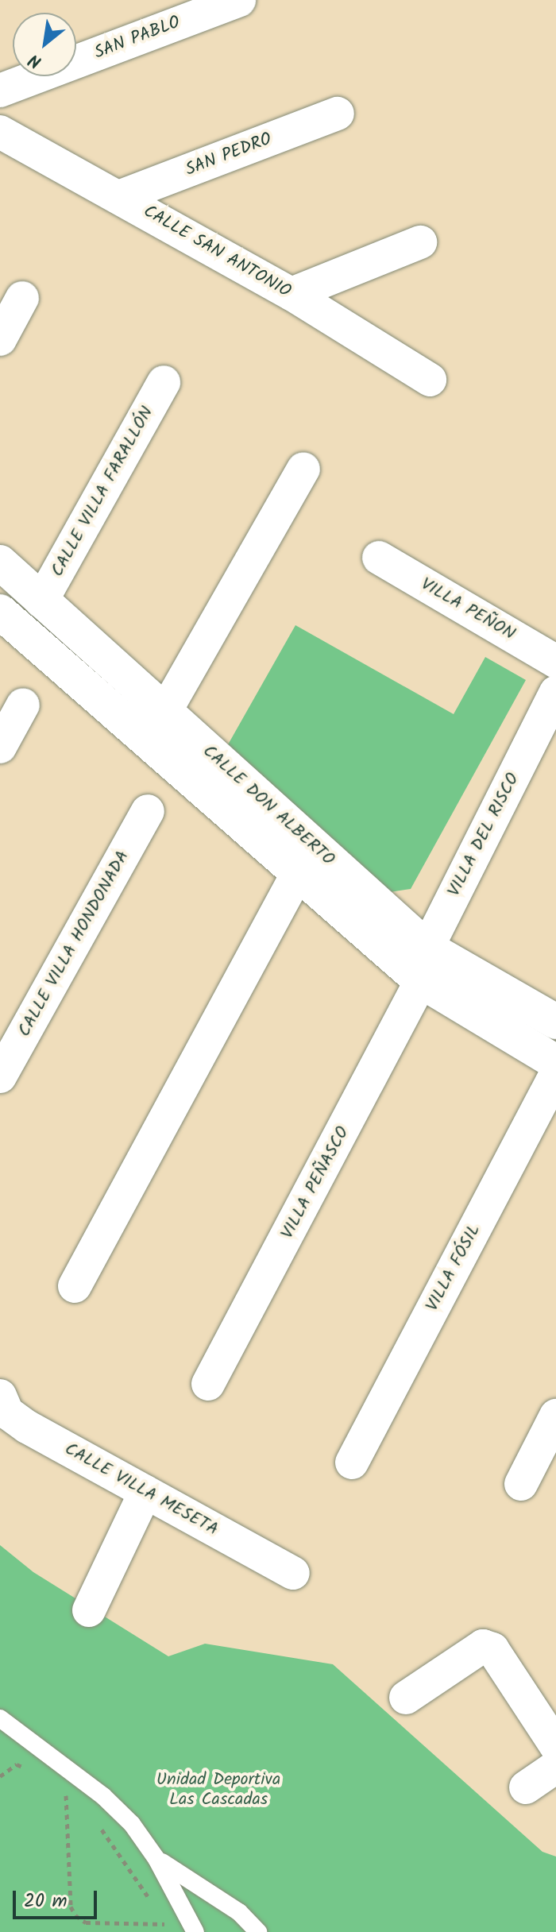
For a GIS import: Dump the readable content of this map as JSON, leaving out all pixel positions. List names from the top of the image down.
{
  "streets": {
    "street": [
      "SAN PABLO",
      "SAN PEDRO",
      "CALLE SAN ANTONIO",
      "CALLE VILLA FARALLÓN",
      "VILLA PEÑON",
      "CALLE DON ALBERTO",
      "VILLA DEL RISCO",
      "CALLE VILLA HONDONADA",
      "VILLA PEÑASCO",
      "VILLA FÓSIL",
      "CALLE VILLA MESETA"
    ]
  },
  "crossings": [
    ["SAN PEDRO", "CALLE SAN ANTONIO"],
    ["CALLE VILLA FARALLÓN", "CALLE DON ALBERTO"],
    ["CALLE DON ALBERTO", "VILLA DEL RISCO"],
    ["CALLE DON ALBERTO", "VILLA PEÑASCO"],
    ["VILLA DEL RISCO", "VILLA PEÑASCO"]
  ],
  "parks": ["Unidad Deportiva Las Cascadas"],
  "scale_bar": "20 m",
  "north": "bottom left"
}
